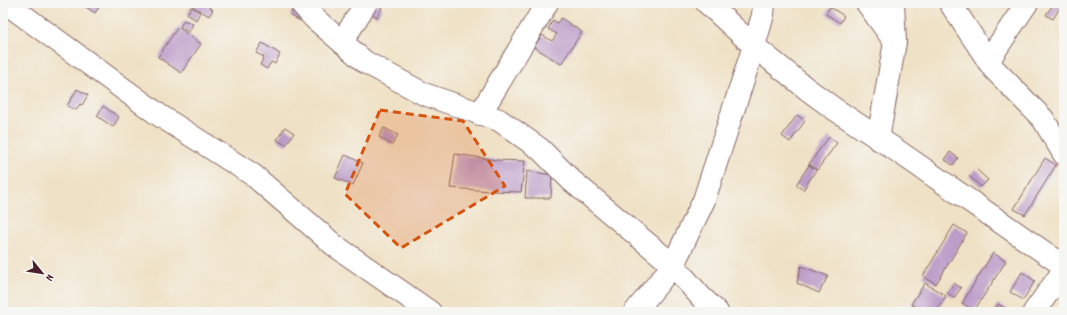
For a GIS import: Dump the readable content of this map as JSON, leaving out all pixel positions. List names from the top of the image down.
{
  "north": "bottom right"
}
